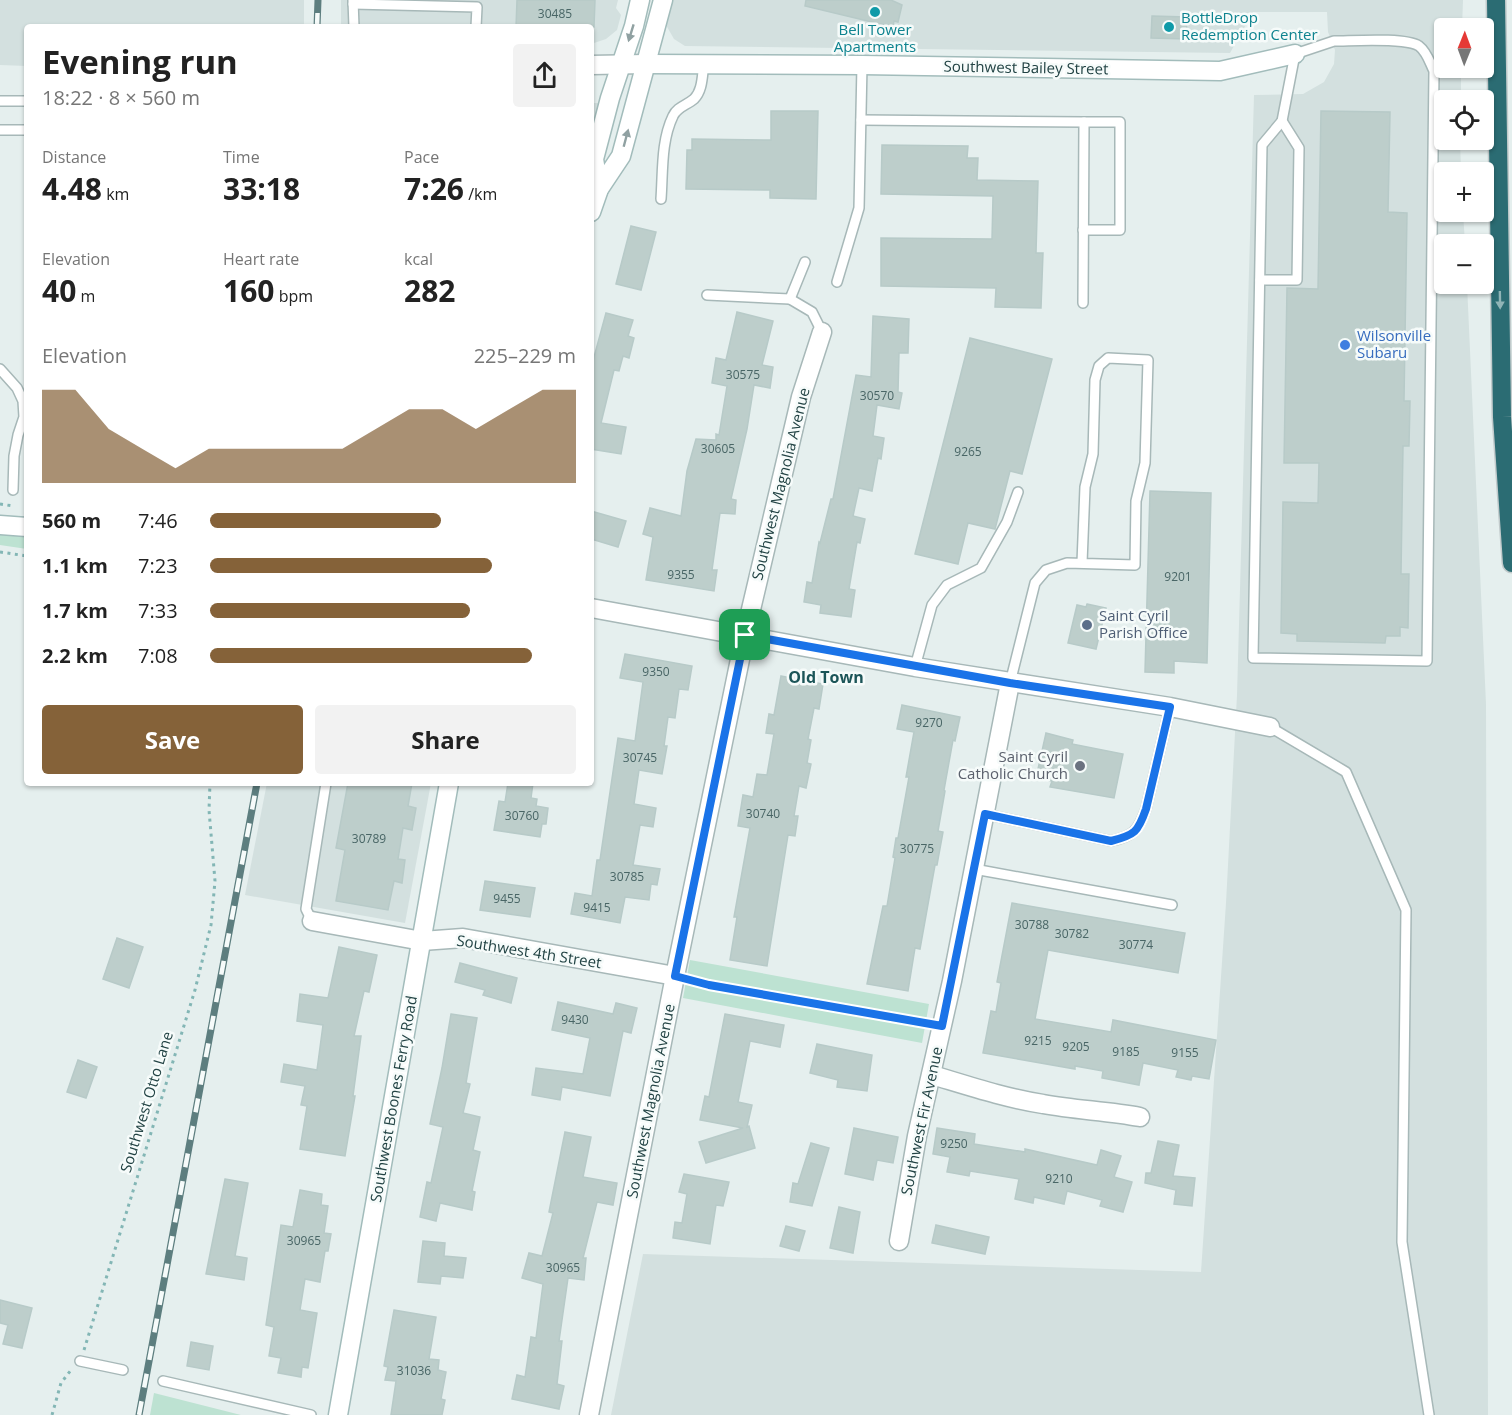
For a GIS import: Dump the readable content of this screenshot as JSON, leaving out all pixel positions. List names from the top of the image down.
{
  "streets": {
    "street": [
      "Southwest Bailey Street",
      "Southwest Magnolia Avenue",
      "Southwest 4th Street",
      "Southwest Boones Ferry Road",
      "Southwest Fir Avenue"
    ],
    "path": ["Southwest Otto Lane"]
  },
  "crossings": [
    ["Southwest Magnolia Avenue", "Southwest 4th Street"],
    ["Southwest 4th Street", "Southwest Boones Ferry Road"]
  ],
  "districts": ["Old Town"],
  "places": [
    "Bell Tower Apartments",
    "BottleDrop Redemption Center",
    "Wilsonville Subaru",
    "Saint Cyril Parish Office",
    "Saint Cyril Catholic Church"
  ],
  "house_numbers": [
    "30485",
    "30575",
    "30570",
    "30605",
    "9265",
    "9355",
    "9201",
    "9350",
    "9270",
    "30745",
    "30740",
    "30760",
    "30789",
    "30775",
    "30785",
    "9455",
    "9415",
    "30788",
    "30782",
    "30774",
    "9430",
    "9215",
    "9205",
    "9185",
    "9155",
    "9250",
    "9210",
    "30965",
    "30965",
    "31036"
  ],
  "north": "top",
  "page": {
    "map_buttons": ["+", "−"],
    "heading": ["Evening run", "18:22 · 8 × 560 m"],
    "stats": [
      ["Distance", "4.48 km"],
      ["Time", "33:18"],
      ["Pace", "7:26 /km"],
      ["Elevation", "40 m"],
      ["Heart rate", "160 bpm"],
      ["kcal", "282"]
    ],
    "chart": ["Elevation", "225–229 m"],
    "list": [
      {
        "name": "560 m",
        "note": "7:46"
      },
      {
        "name": "1.1 km",
        "note": "7:23"
      },
      {
        "name": "1.7 km",
        "note": "7:33"
      },
      {
        "name": "2.2 km",
        "note": "7:08"
      }
    ],
    "buttons": ["Save", "Share"]
  }
}
